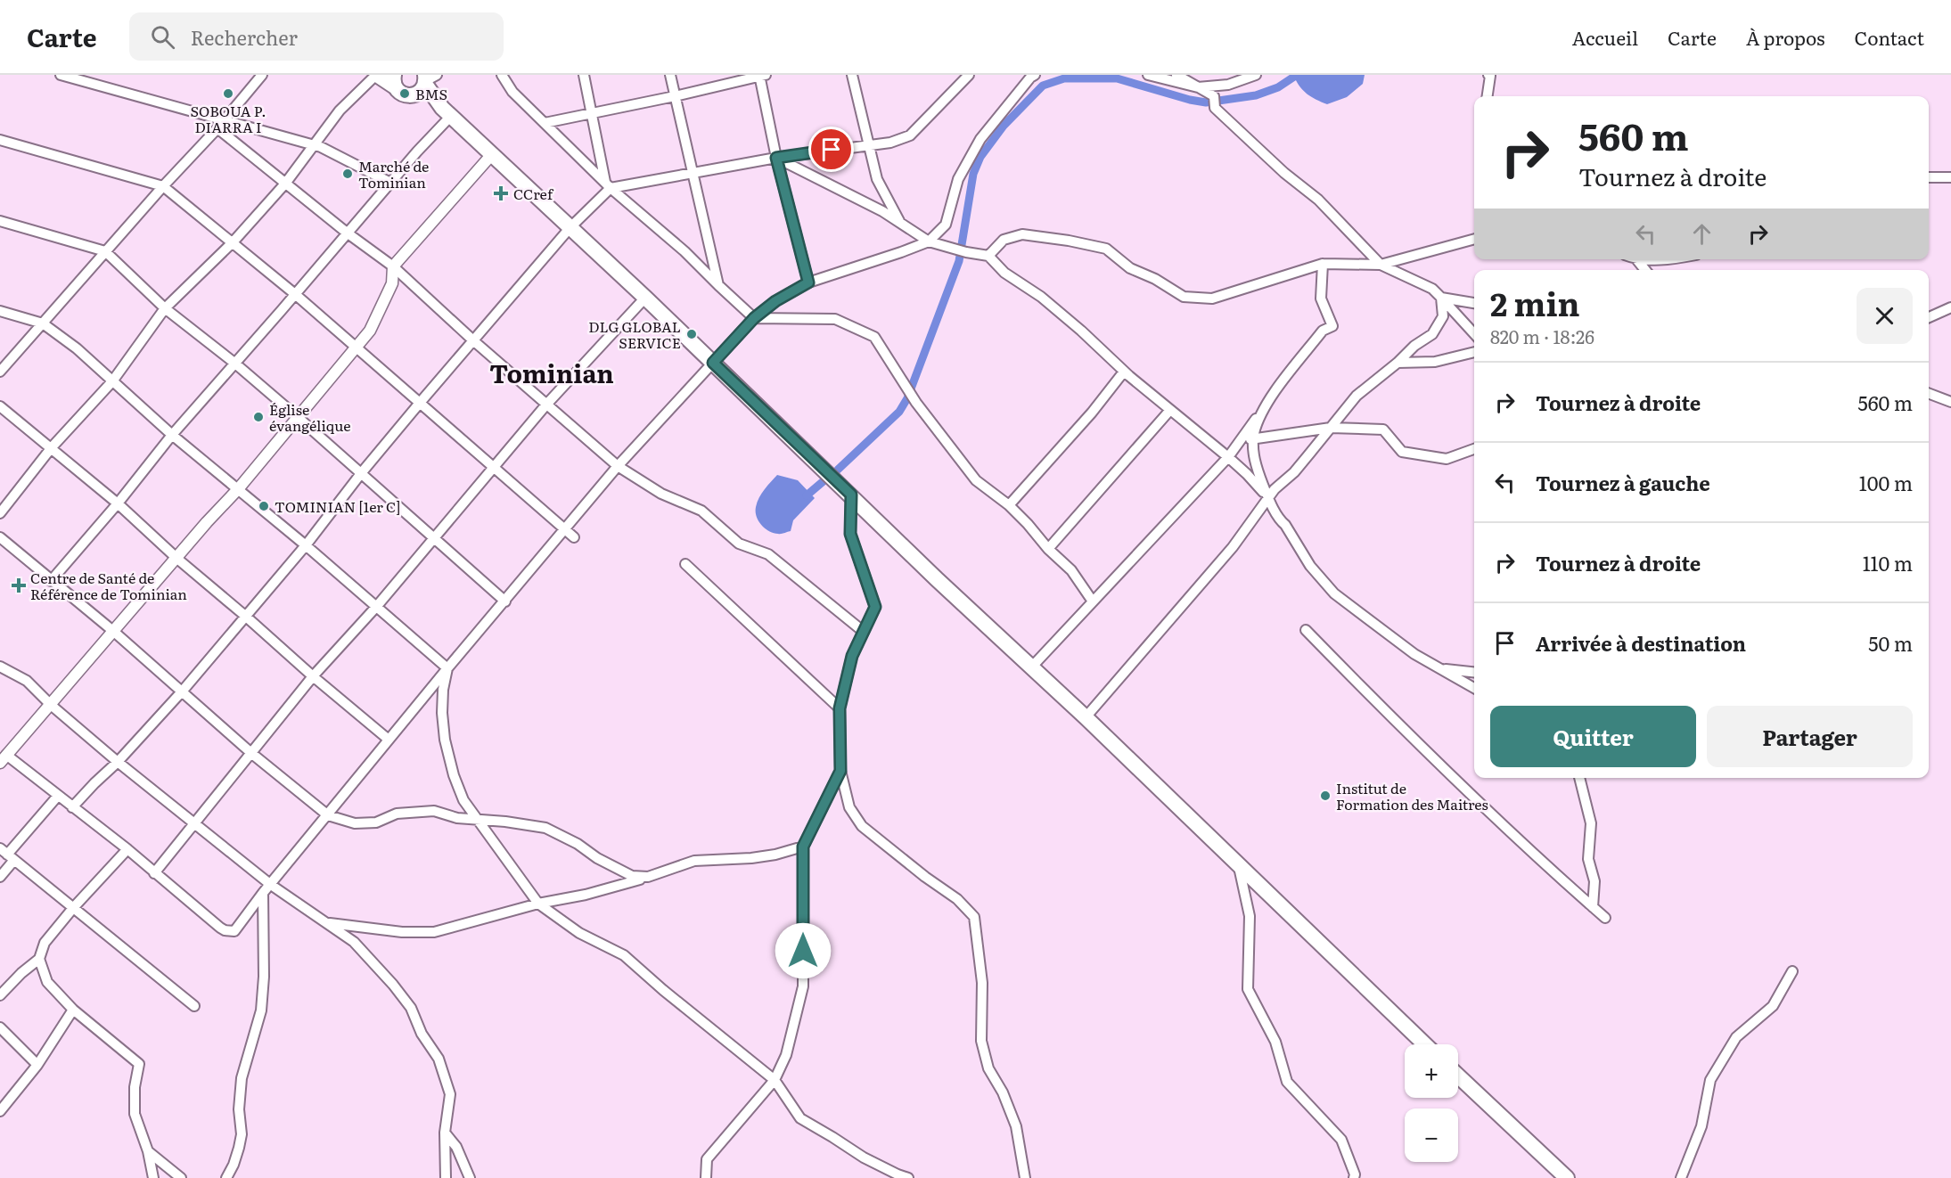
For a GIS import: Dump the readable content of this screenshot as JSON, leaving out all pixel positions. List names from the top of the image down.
{
  "districts": ["Tominian"],
  "places": {
    "other": [
      "SOBOUA P. DIARRA I",
      "BMS",
      "Marché de Tominian",
      "DLG GLOBAL SERVICE",
      "Église évangélique",
      "TOMINIAN [1er C]",
      "Institut de Formation des Maitres"
    ],
    "health": ["CCref", "Centre de Santé de Référence de Tominian"]
  },
  "page": {
    "header": "Carte",
    "search": "Rechercher",
    "nav": [
      "Accueil",
      "Carte",
      "À propos",
      "Contact"
    ],
    "turn": ["560 m", "Tournez à droite"],
    "heading": ["2 min", "820 m · 18:26"],
    "list": [
      {
        "name": "Tournez à droite",
        "value": "560 m"
      },
      {
        "name": "Tournez à gauche",
        "value": "100 m"
      },
      {
        "name": "Tournez à droite",
        "value": "110 m"
      },
      {
        "name": "Arrivée à destination",
        "value": "50 m"
      }
    ],
    "buttons": ["Quitter", "Partager"],
    "map_buttons": ["+", "−"]
  }
}
